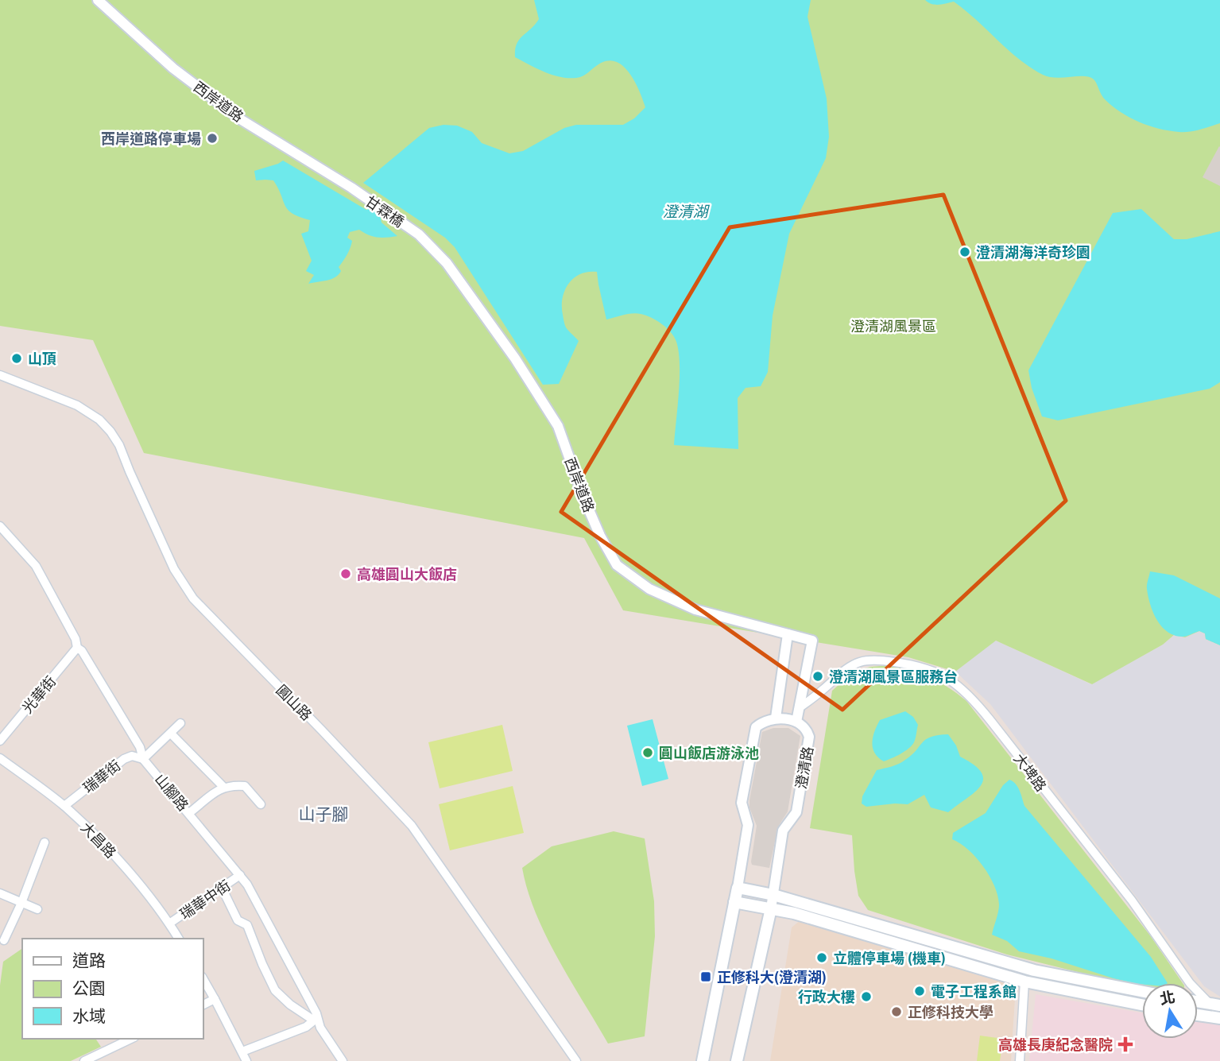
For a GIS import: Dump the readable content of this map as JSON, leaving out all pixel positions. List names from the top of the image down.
{
  "streets": {
    "main road": ["澄清路", "大埤路"],
    "street": [
      "西岸道路",
      "甘霖橋",
      "光華街",
      "圓山路",
      "瑞華街",
      "山腳路",
      "大昌路",
      "瑞華中街"
    ]
  },
  "crossings": [
    ["西岸道路", "甘霖橋"],
    ["西岸道路", "大埤路"],
    ["光華街", "山腳路"],
    ["瑞華街", "山腳路"],
    ["瑞華街", "大昌路"],
    ["山腳路", "瑞華中街"],
    ["大昌路", "瑞華中街"]
  ],
  "districts": ["山子腳"],
  "water": ["澄清湖"],
  "parks": ["澄清湖風景區"],
  "places": {
    "other": [
      "西岸道路停車場",
      "澄清湖海洋奇珍園",
      "山頂",
      "高雄圓山大飯店",
      "澄清湖風景區服務台",
      "圓山飯店游泳池",
      "立體停車場 (機車)",
      "電子工程系館",
      "行政大樓",
      "正修科技大學"
    ],
    "transit": ["正修科大(澄清湖)"],
    "health": ["高雄長庚紀念醫院"]
  },
  "legend": ["道路", "公園", "水域"],
  "north": "top"
}
